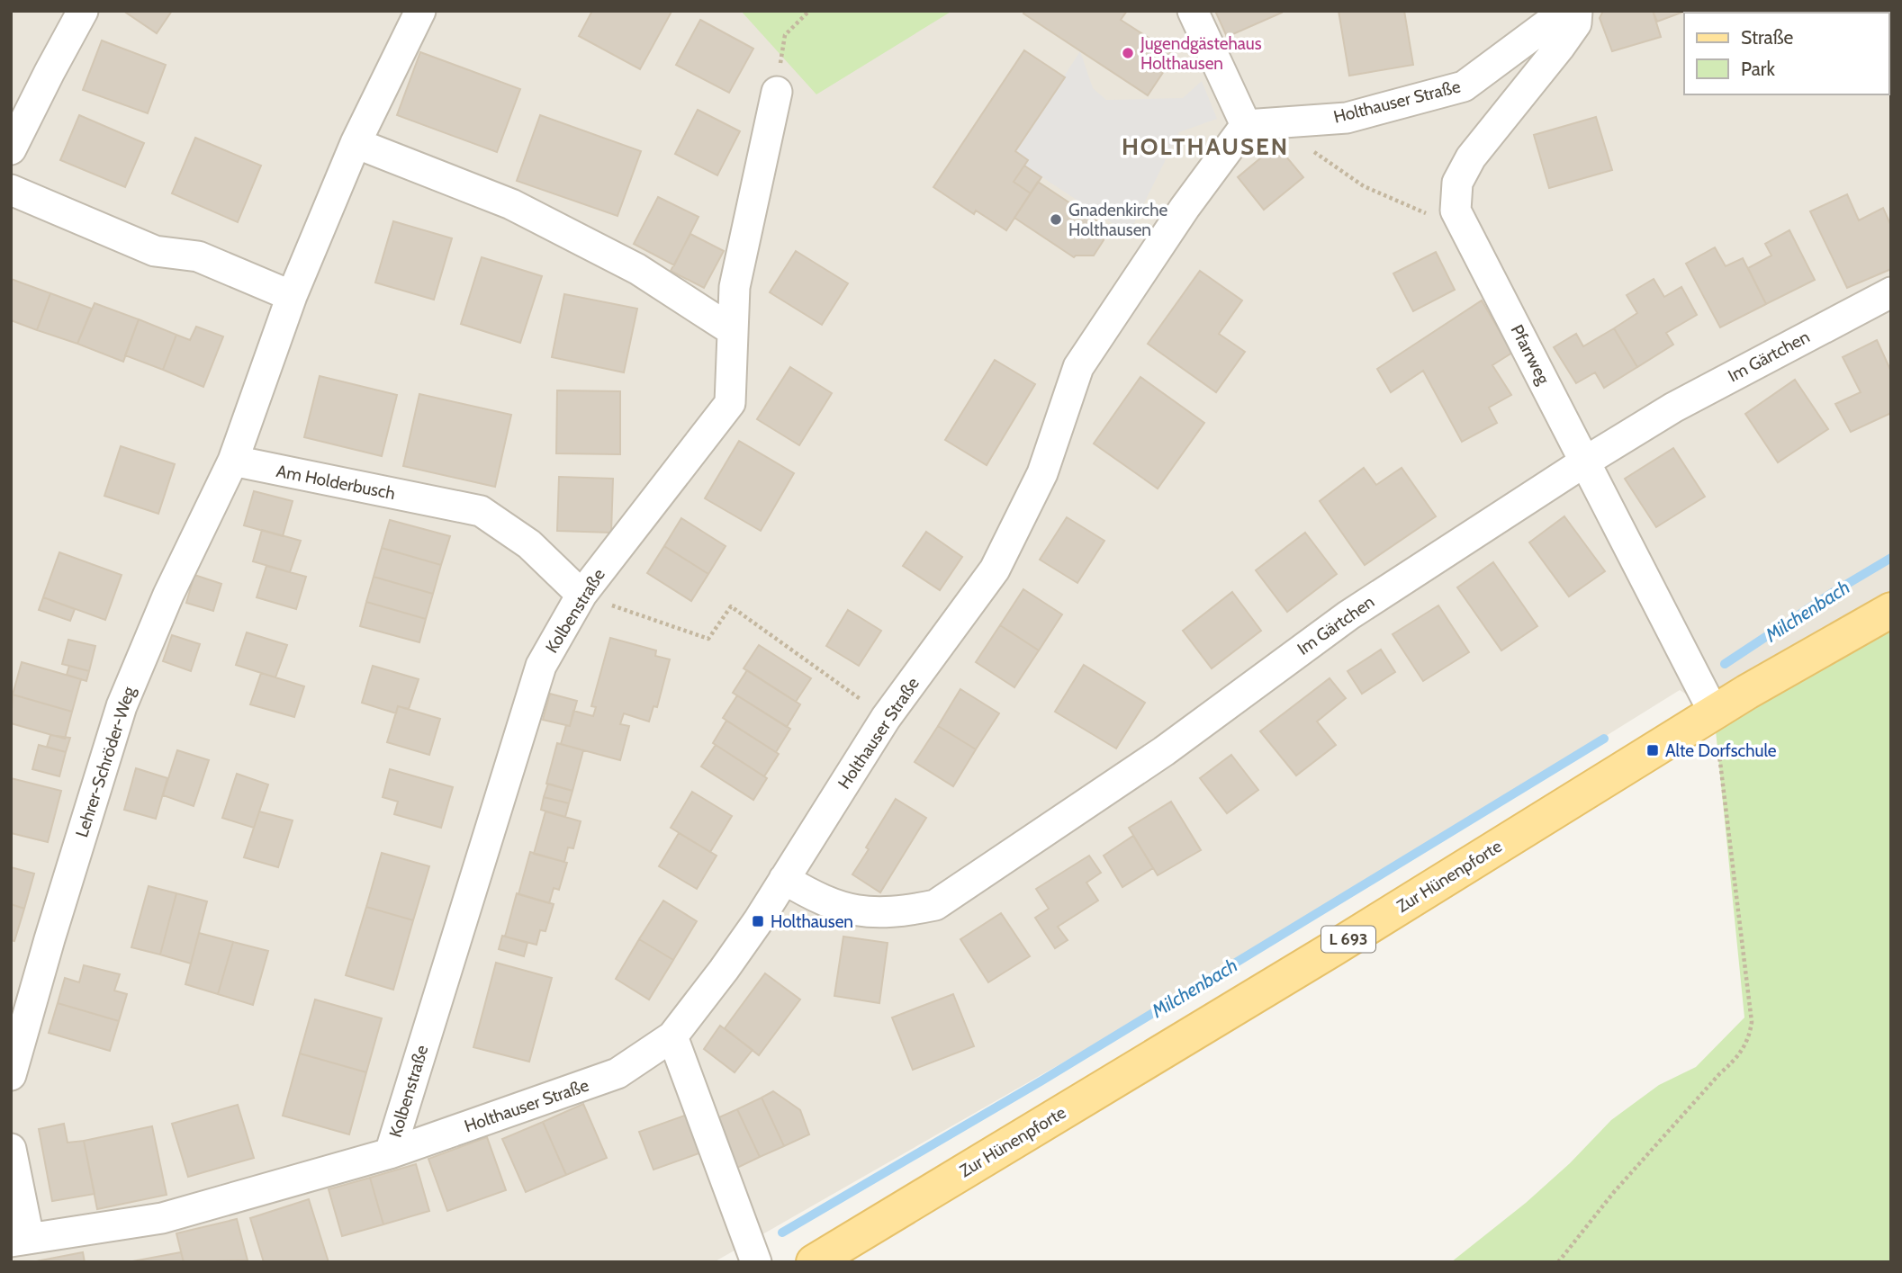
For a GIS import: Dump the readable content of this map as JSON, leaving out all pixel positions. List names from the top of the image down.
{
  "streets": {
    "main road": ["Zur Hünenpforte", "L 693"],
    "street": [
      "Holthauser Straße",
      "Pfarrweg",
      "Im Gärtchen",
      "Am Holderbusch",
      "Kolbenstraße",
      "Lehrer-Schröder-Weg"
    ]
  },
  "crossings": [
    ["Holthauser Straße", "Im Gärtchen"],
    ["Holthauser Straße", "Kolbenstraße"],
    ["Pfarrweg", "Im Gärtchen"],
    ["Pfarrweg", "Zur Hünenpforte"],
    ["Am Holderbusch", "Kolbenstraße"],
    ["Am Holderbusch", "Lehrer-Schröder-Weg"]
  ],
  "districts": ["HOLTHAUSEN"],
  "water": ["Milchenbach"],
  "places": {
    "other": ["Jugendgästehaus Holthausen", "Gnadenkirche Holthausen"],
    "transit": ["Alte Dorfschule", "Holthausen"]
  },
  "legend": ["Straße", "Park"]
}
